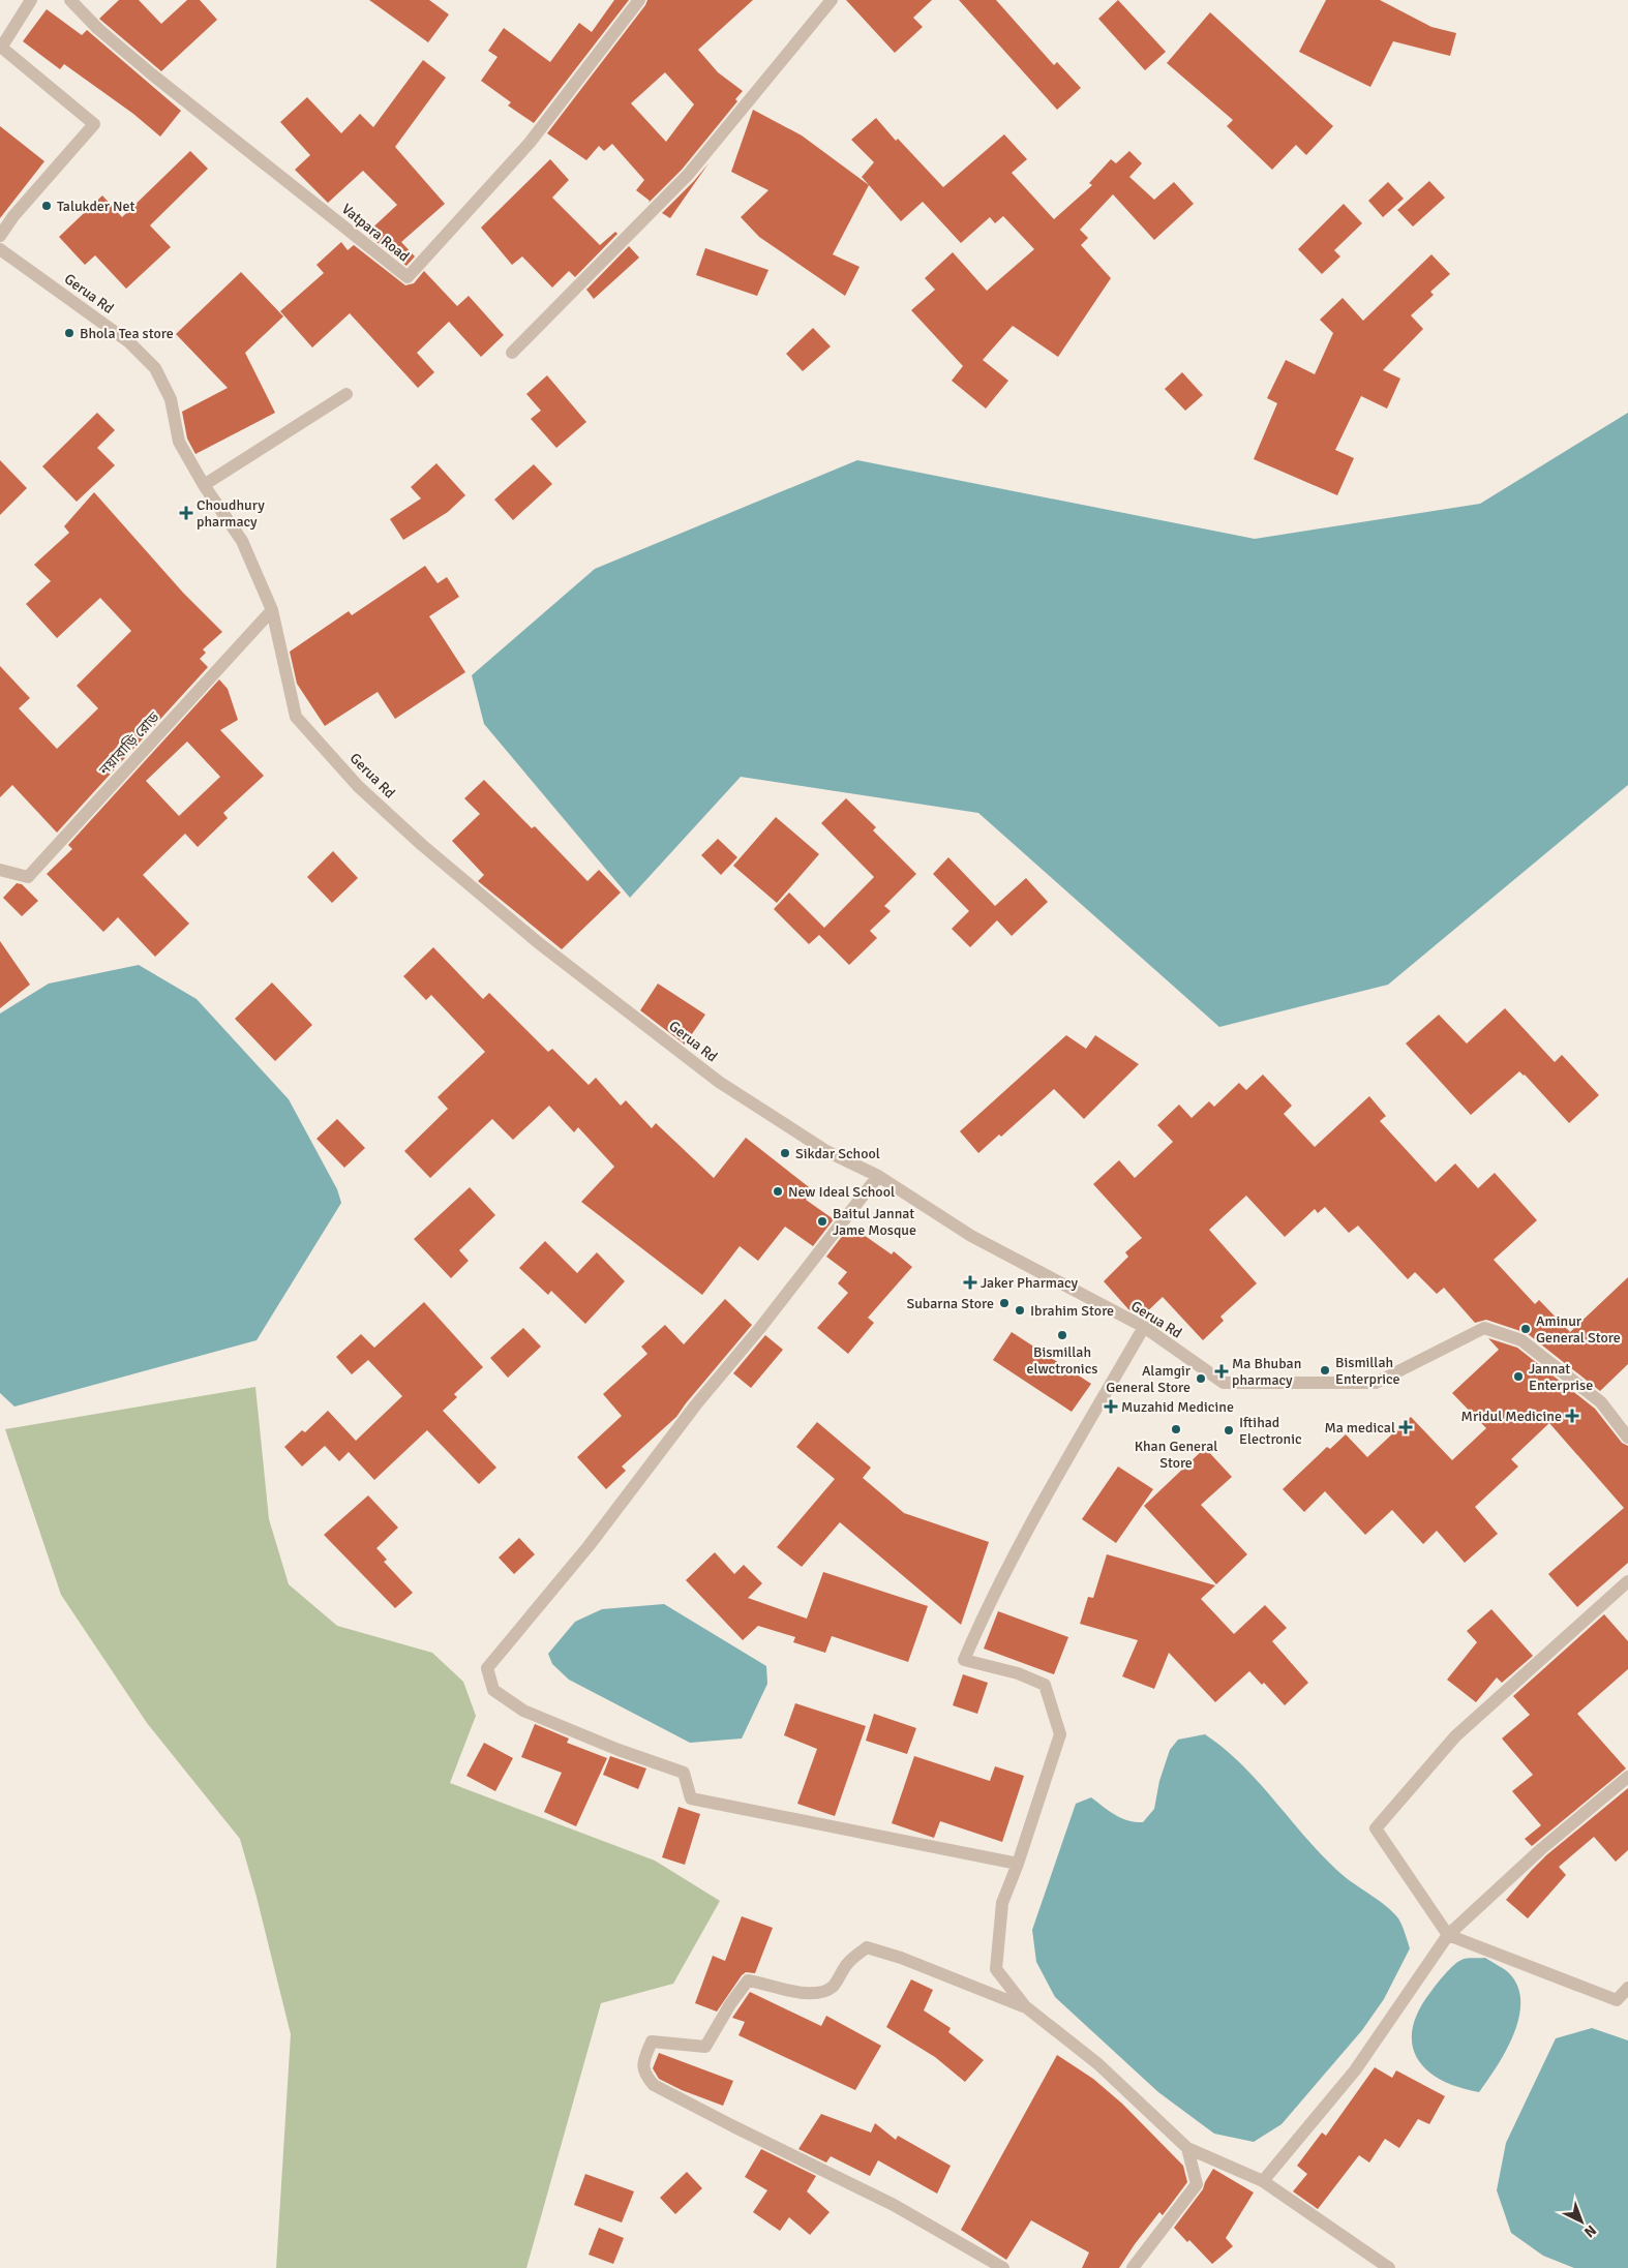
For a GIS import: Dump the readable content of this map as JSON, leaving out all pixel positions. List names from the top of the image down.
{
  "streets": {
    "street": ["Vatpara Road", "Gerua Rd", "নয়াবাড়ি রোড"]
  },
  "crossings": [
    ["Gerua Rd", "নয়াবাড়ি রোড"]
  ],
  "places": {
    "other": [
      "Talukder Net",
      "Bhola Tea store",
      "Sikdar School",
      "New Ideal School",
      "Baitul Jannat Jame Mosque",
      "Subarna Store",
      "Ibrahim Store",
      "Aminur General Store",
      "Bismillah elwctronics",
      "Bismillah Enterprice",
      "Jannat Enterprise",
      "Alamgir General Store",
      "Khan General Store",
      "Iftihad Electronic"
    ],
    "health": [
      "Choudhury pharmacy",
      "Jaker Pharmacy",
      "Ma Bhuban pharmacy",
      "Muzahid Medicine",
      "Mridul Medicine",
      "Ma medical"
    ]
  },
  "north": "bottom right"
}
